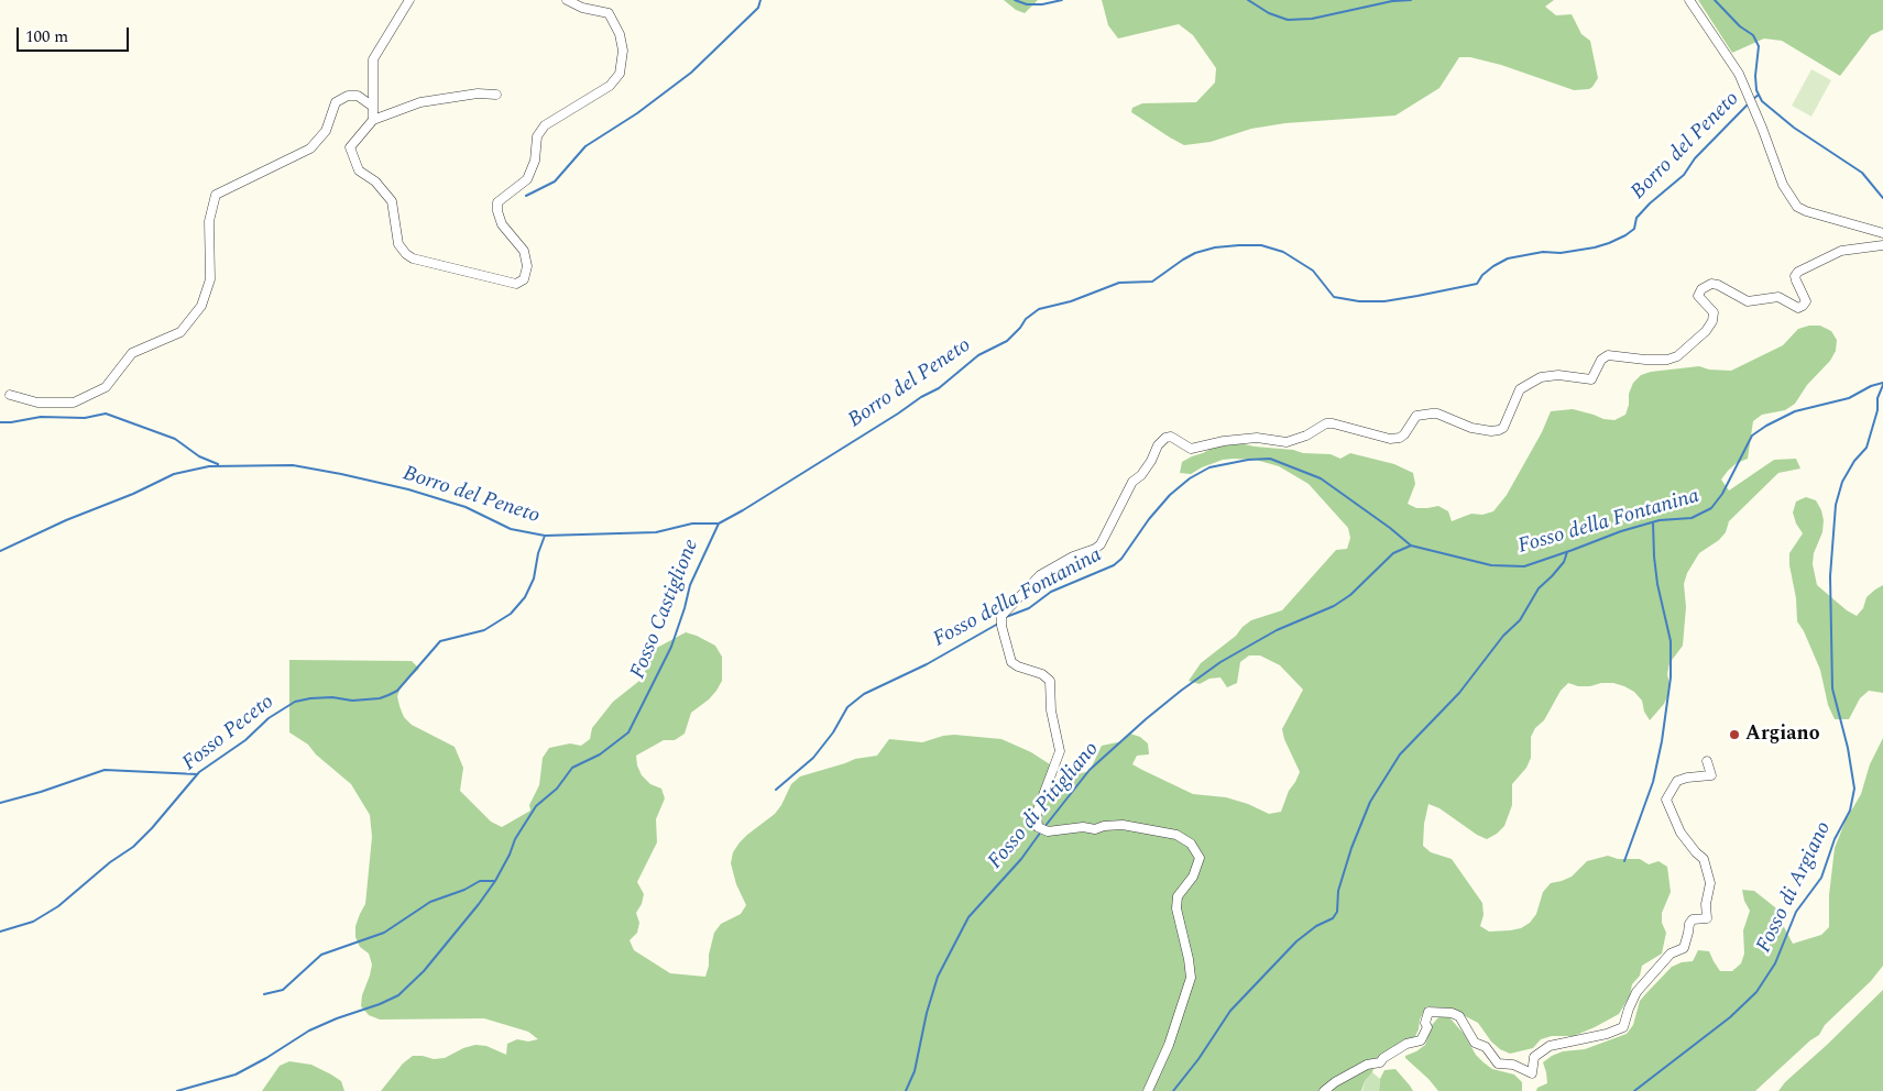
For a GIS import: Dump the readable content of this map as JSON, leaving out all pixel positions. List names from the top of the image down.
{
  "water": [
    "Borro del Peneto",
    "Fosso della Fontanina",
    "Fosso Castiglione",
    "Fosso Peceto",
    "Fosso di Pitigliano",
    "Fosso di Argiano"
  ],
  "places": ["Argiano"],
  "scale_bar": "100 m"
}
